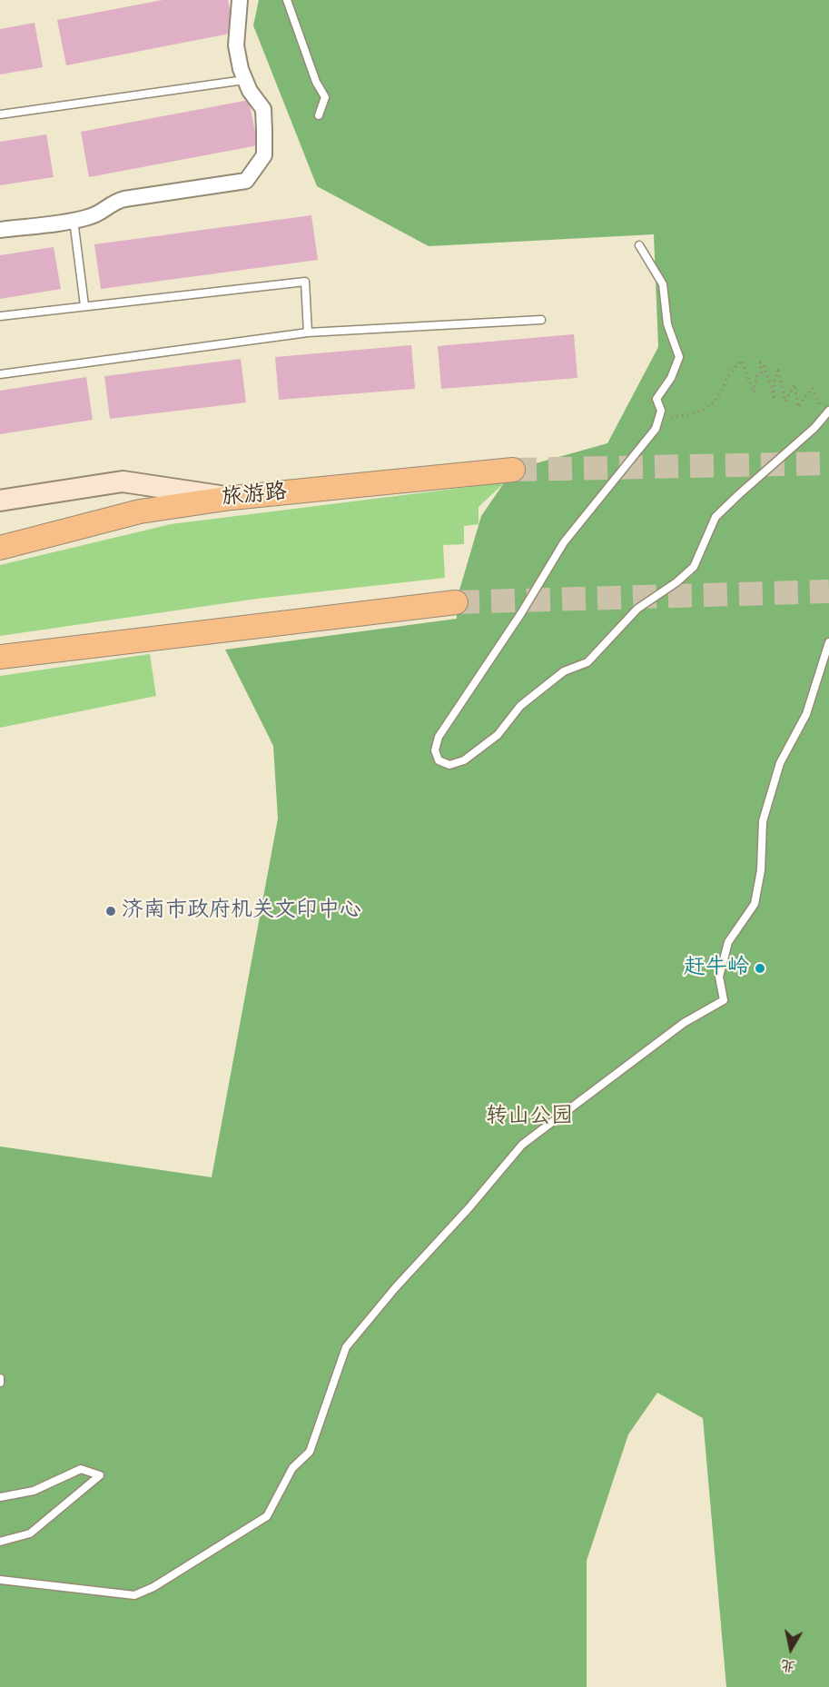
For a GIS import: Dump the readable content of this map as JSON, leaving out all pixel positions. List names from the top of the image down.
{
  "streets": {
    "main road": ["旅游路"]
  },
  "parks": ["转山公园"],
  "places": ["济南市政府机关文印中心", "赶牛岭"],
  "north": "bottom"
}
